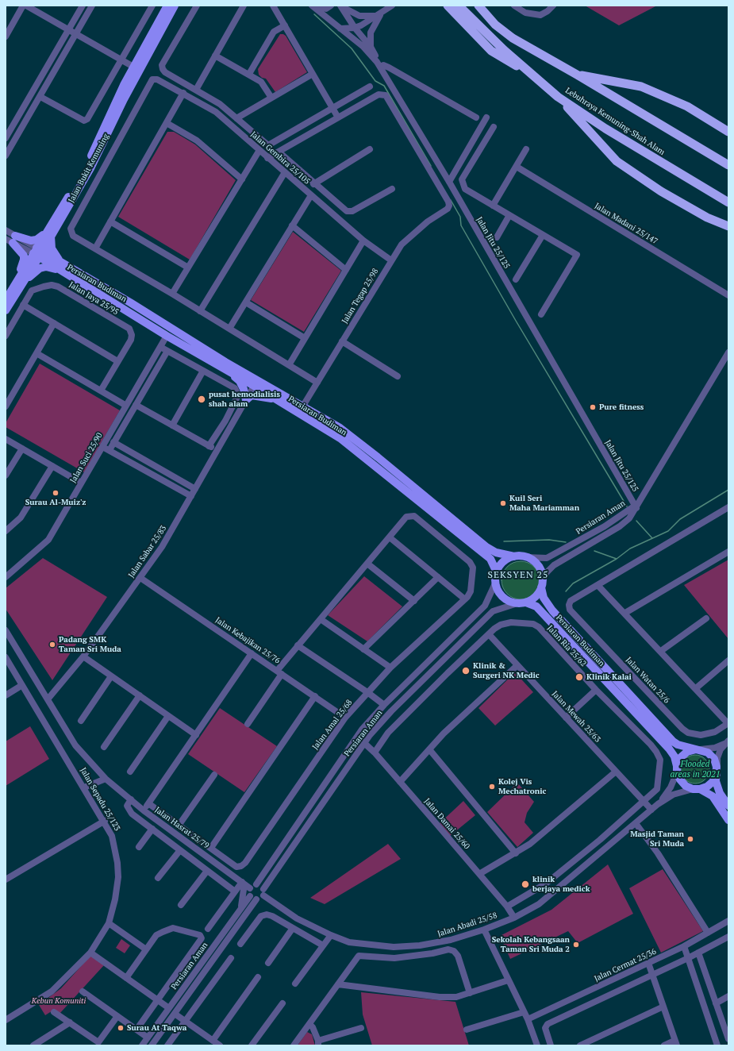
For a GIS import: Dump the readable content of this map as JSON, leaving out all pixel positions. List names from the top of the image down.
{
  "streets": {
    "highway": ["Lebuhraya Kemuning-Shah Alam"],
    "main road": ["Jalan Bukit Kemuning", "Persiaran Budiman"],
    "street": [
      "Jalan Gembira 25/105",
      "Jalan Madani 25/147",
      "Jalan Jitu 25/125",
      "Jalan Tegap 25/98",
      "Jalan Jaya 25/95",
      "Jalan Suci 25/90",
      "Persiaran Aman",
      "Jalan Sabar 25/83",
      "Jalan Kebajikan 25/76",
      "Jalan Ria 25/62",
      "Jalan Watan 25/6",
      "Jalan Mewah 25/63",
      "Jalan Amal 25/68",
      "Jalan Sepadu 25/123",
      "Jalan Damai 25/60",
      "Jalan Hasrat 25/79",
      "Jalan Abadi 25/58",
      "Jalan Cermat 25/36"
    ]
  },
  "crossings": [
    ["Jalan Gembira 25/105", "Jalan Tegap 25/98"],
    ["Jalan Bukit Kemuning", "Persiaran Budiman"],
    ["Jalan Jitu 25/125", "Persiaran Aman"],
    ["Persiaran Budiman", "Jalan Tegap 25/98"],
    ["Persiaran Budiman", "Jalan Suci 25/90"],
    ["Persiaran Budiman", "Persiaran Aman"],
    ["Persiaran Budiman", "Jalan Sabar 25/83"],
    ["Persiaran Budiman", "Jalan Abadi 25/58"],
    ["Persiaran Aman", "Jalan Damai 25/60"],
    ["Persiaran Aman", "Jalan Hasrat 25/79"],
    ["Persiaran Aman", "Jalan Abadi 25/58"],
    ["Jalan Sabar 25/83", "Jalan Kebajikan 25/76"],
    ["Jalan Sabar 25/83", "Jalan Hasrat 25/79"],
    ["Jalan Kebajikan 25/76", "Jalan Amal 25/68"],
    ["Jalan Ria 25/62", "Jalan Mewah 25/63"],
    ["Jalan Ria 25/62", "Jalan Damai 25/60"],
    ["Jalan Mewah 25/63", "Jalan Abadi 25/58"],
    ["Jalan Damai 25/60", "Jalan Abadi 25/58"],
    ["Jalan Hasrat 25/79", "Jalan Abadi 25/58"]
  ],
  "districts": ["SEKSYEN 25"],
  "water": ["Flooded areas in 2021"],
  "parks": ["Kebun Komuniti"],
  "places": [
    "pusat hemodialisis shah alam",
    "Pure fitness",
    "Surau Al-Muiz'z",
    "Kuil Seri Maha Mariamman",
    "Padang SMK Taman Sri Muda",
    "Klinik & Surgeri NK Medic",
    "Klinik Kalai",
    "Kolej Vis Mechatronic",
    "Masjid Taman Sri Muda",
    "klinik berjaya medick",
    "Sekolah Kebangsaan Taman Sri Muda 2",
    "Surau At Taqwa"
  ]
}
